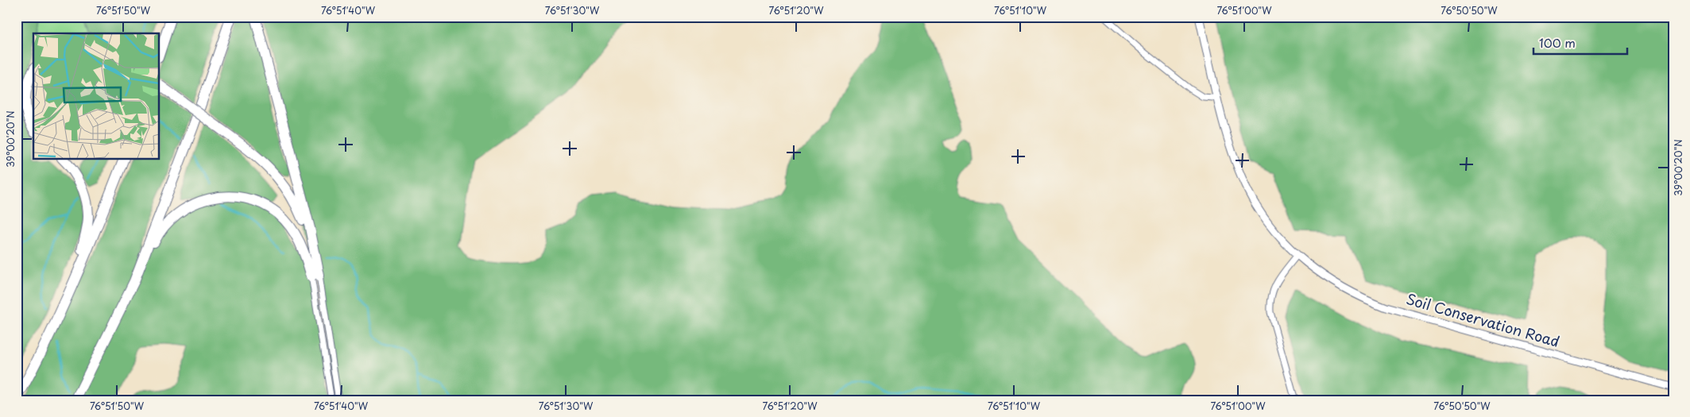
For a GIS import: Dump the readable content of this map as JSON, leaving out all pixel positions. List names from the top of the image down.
{
  "streets": {
    "main road": ["Soil Conservation Road"]
  },
  "scale_bar": "100 m",
  "coordinates": [
    "76°51'50\"W",
    "76°51'40\"W",
    "76°51'30\"W",
    "76°51'20\"W",
    "76°51'10\"W",
    "76°51'00\"W",
    "76°50'50\"W",
    "39°00'20\"N"
  ]
}
